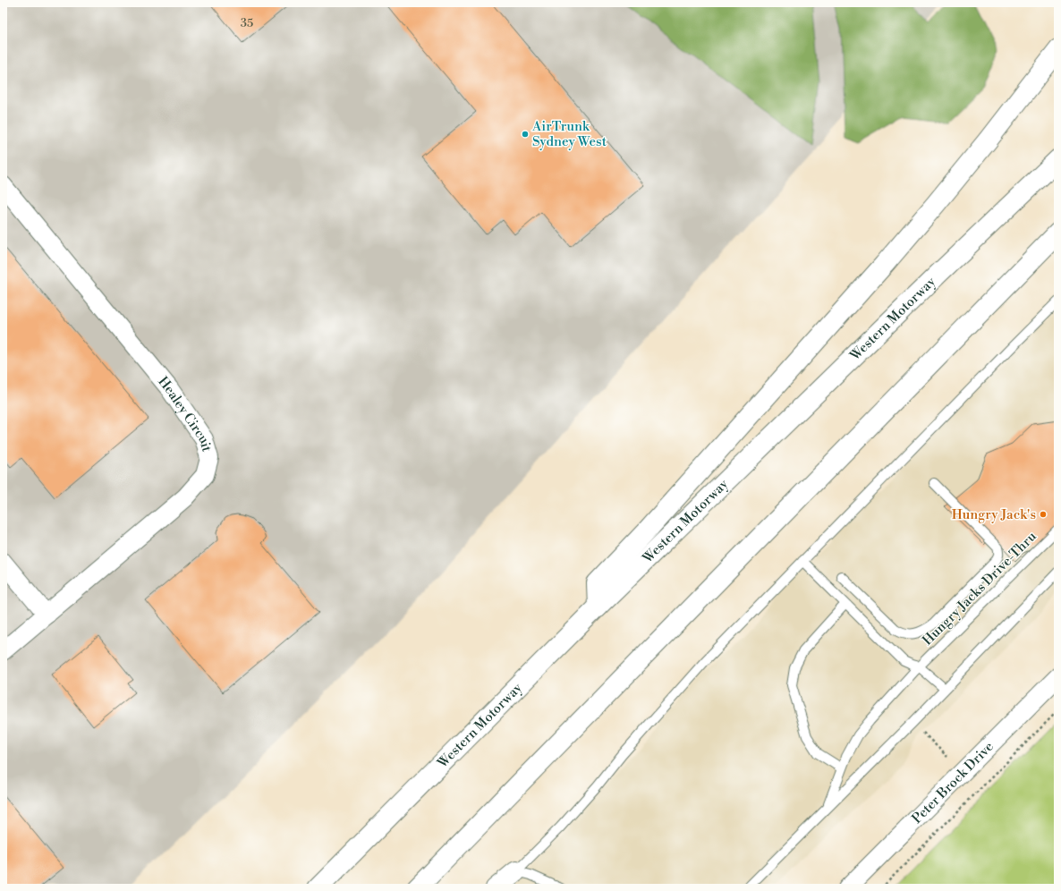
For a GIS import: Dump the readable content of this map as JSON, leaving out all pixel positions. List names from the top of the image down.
{
  "streets": {
    "highway": ["Western Motorway"],
    "street": ["Healey Circuit", "Peter Brock Drive"],
    "lane": ["Hungry Jacks Drive-Thru"]
  },
  "places": ["AirTrunk Sydney West", "Hungry Jack's"],
  "house_numbers": ["35"]
}
